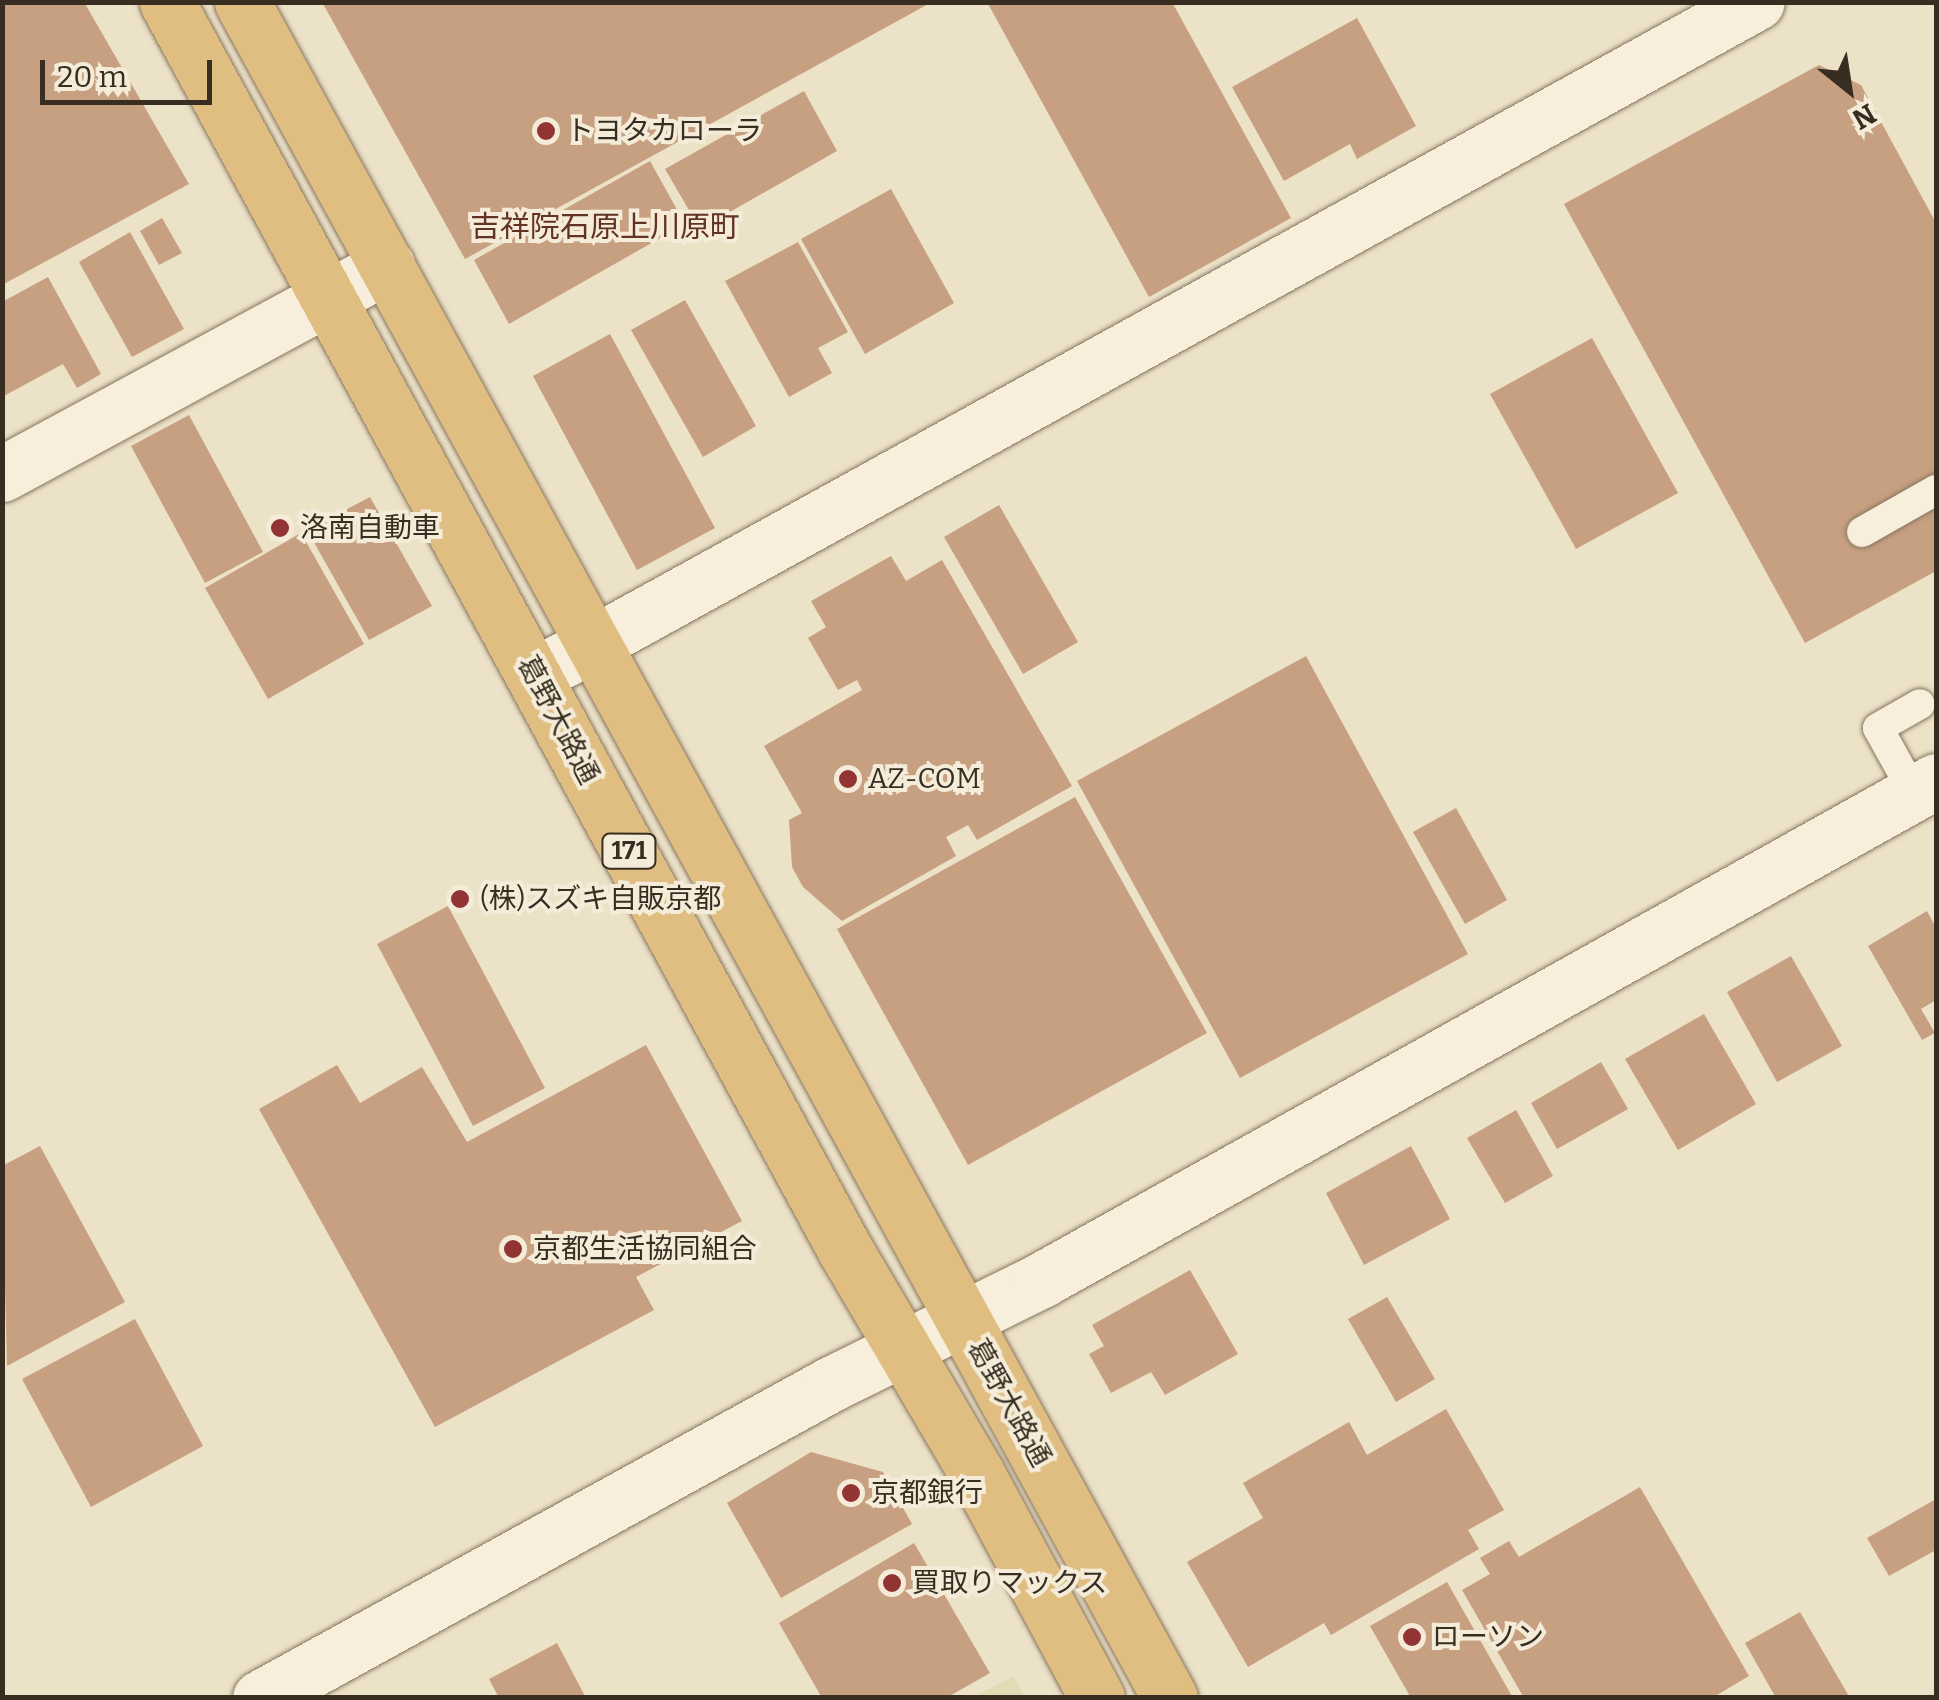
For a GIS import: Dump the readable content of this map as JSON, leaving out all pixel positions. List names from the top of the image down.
{
  "streets": {
    "highway": ["葛野大路通", "171"]
  },
  "districts": ["吉祥院石原上川原町"],
  "places": [
    "トヨタカローラ",
    "洛南自動車",
    "AZ-COM",
    "(株)スズキ自販京都",
    "京都生活協同組合",
    "京都銀行",
    "買取りマックス",
    "ローソン"
  ],
  "scale_bar": "20 m",
  "north": "bottom right"
}
